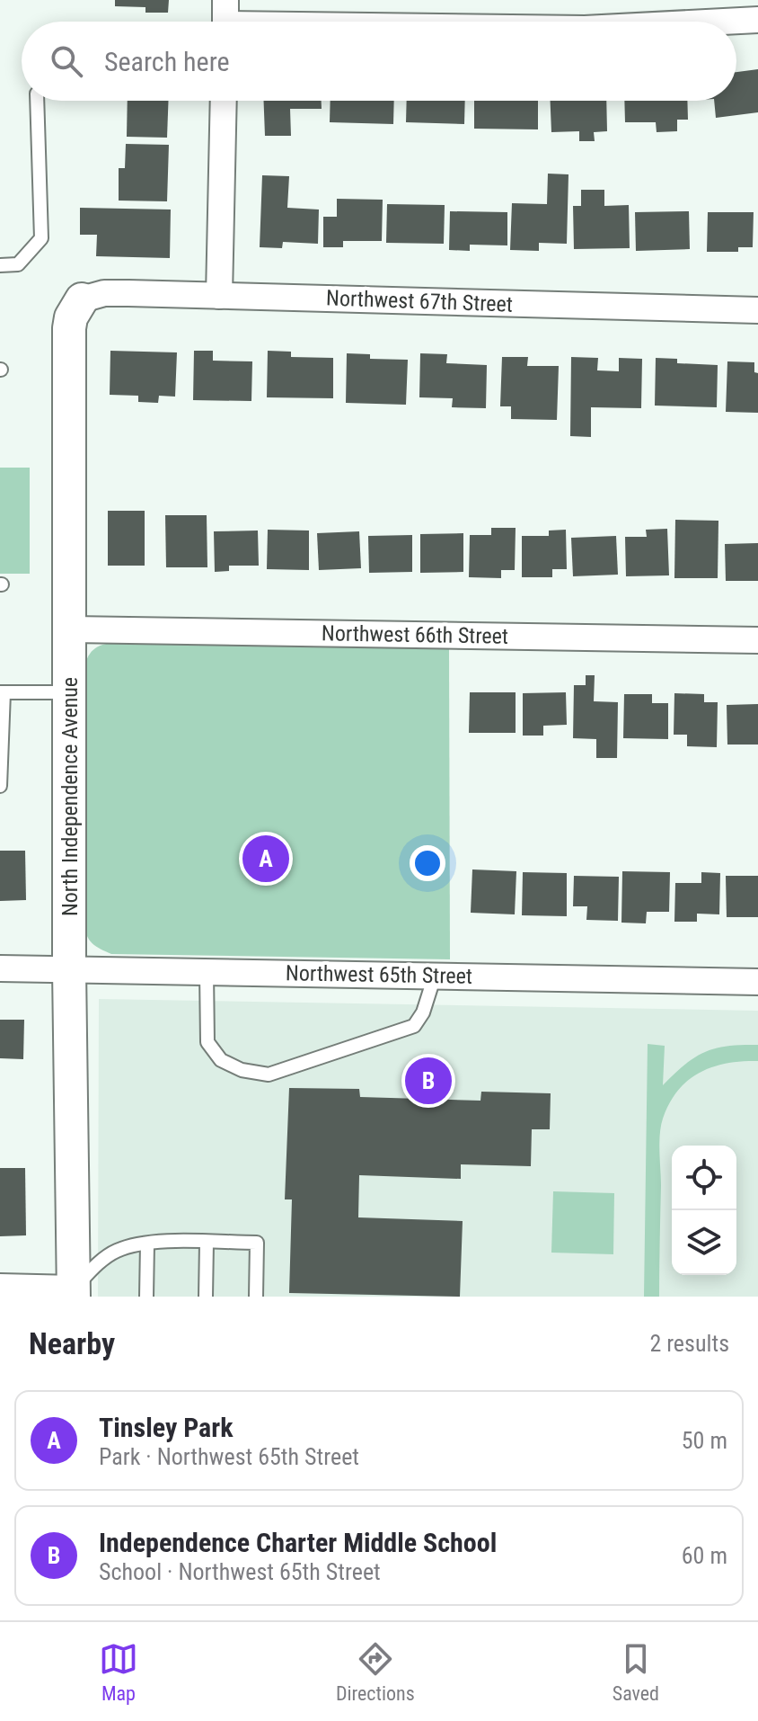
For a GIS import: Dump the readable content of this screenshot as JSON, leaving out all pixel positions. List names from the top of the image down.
{
  "streets": {
    "street": [
      "Northwest 67th Street",
      "Northwest 66th Street",
      "North Independence Avenue",
      "Northwest 65th Street"
    ]
  },
  "crossings": [
    ["Northwest 67th Street", "North Independence Avenue"],
    ["Northwest 66th Street", "North Independence Avenue"],
    ["North Independence Avenue", "Northwest 65th Street"]
  ],
  "page": {
    "search": "Search here",
    "pins": ["A", "B"],
    "heading": ["Nearby", "2 results"],
    "list": [
      {
        "mark": "A",
        "name": "Tinsley Park",
        "note": "Park · Northwest 65th Street",
        "value": "50 m"
      },
      {
        "mark": "B",
        "name": "Independence Charter Middle School",
        "note": "School · Northwest 65th Street",
        "value": "60 m"
      }
    ],
    "nav": ["Map", "Directions", "Saved"]
  }
}
